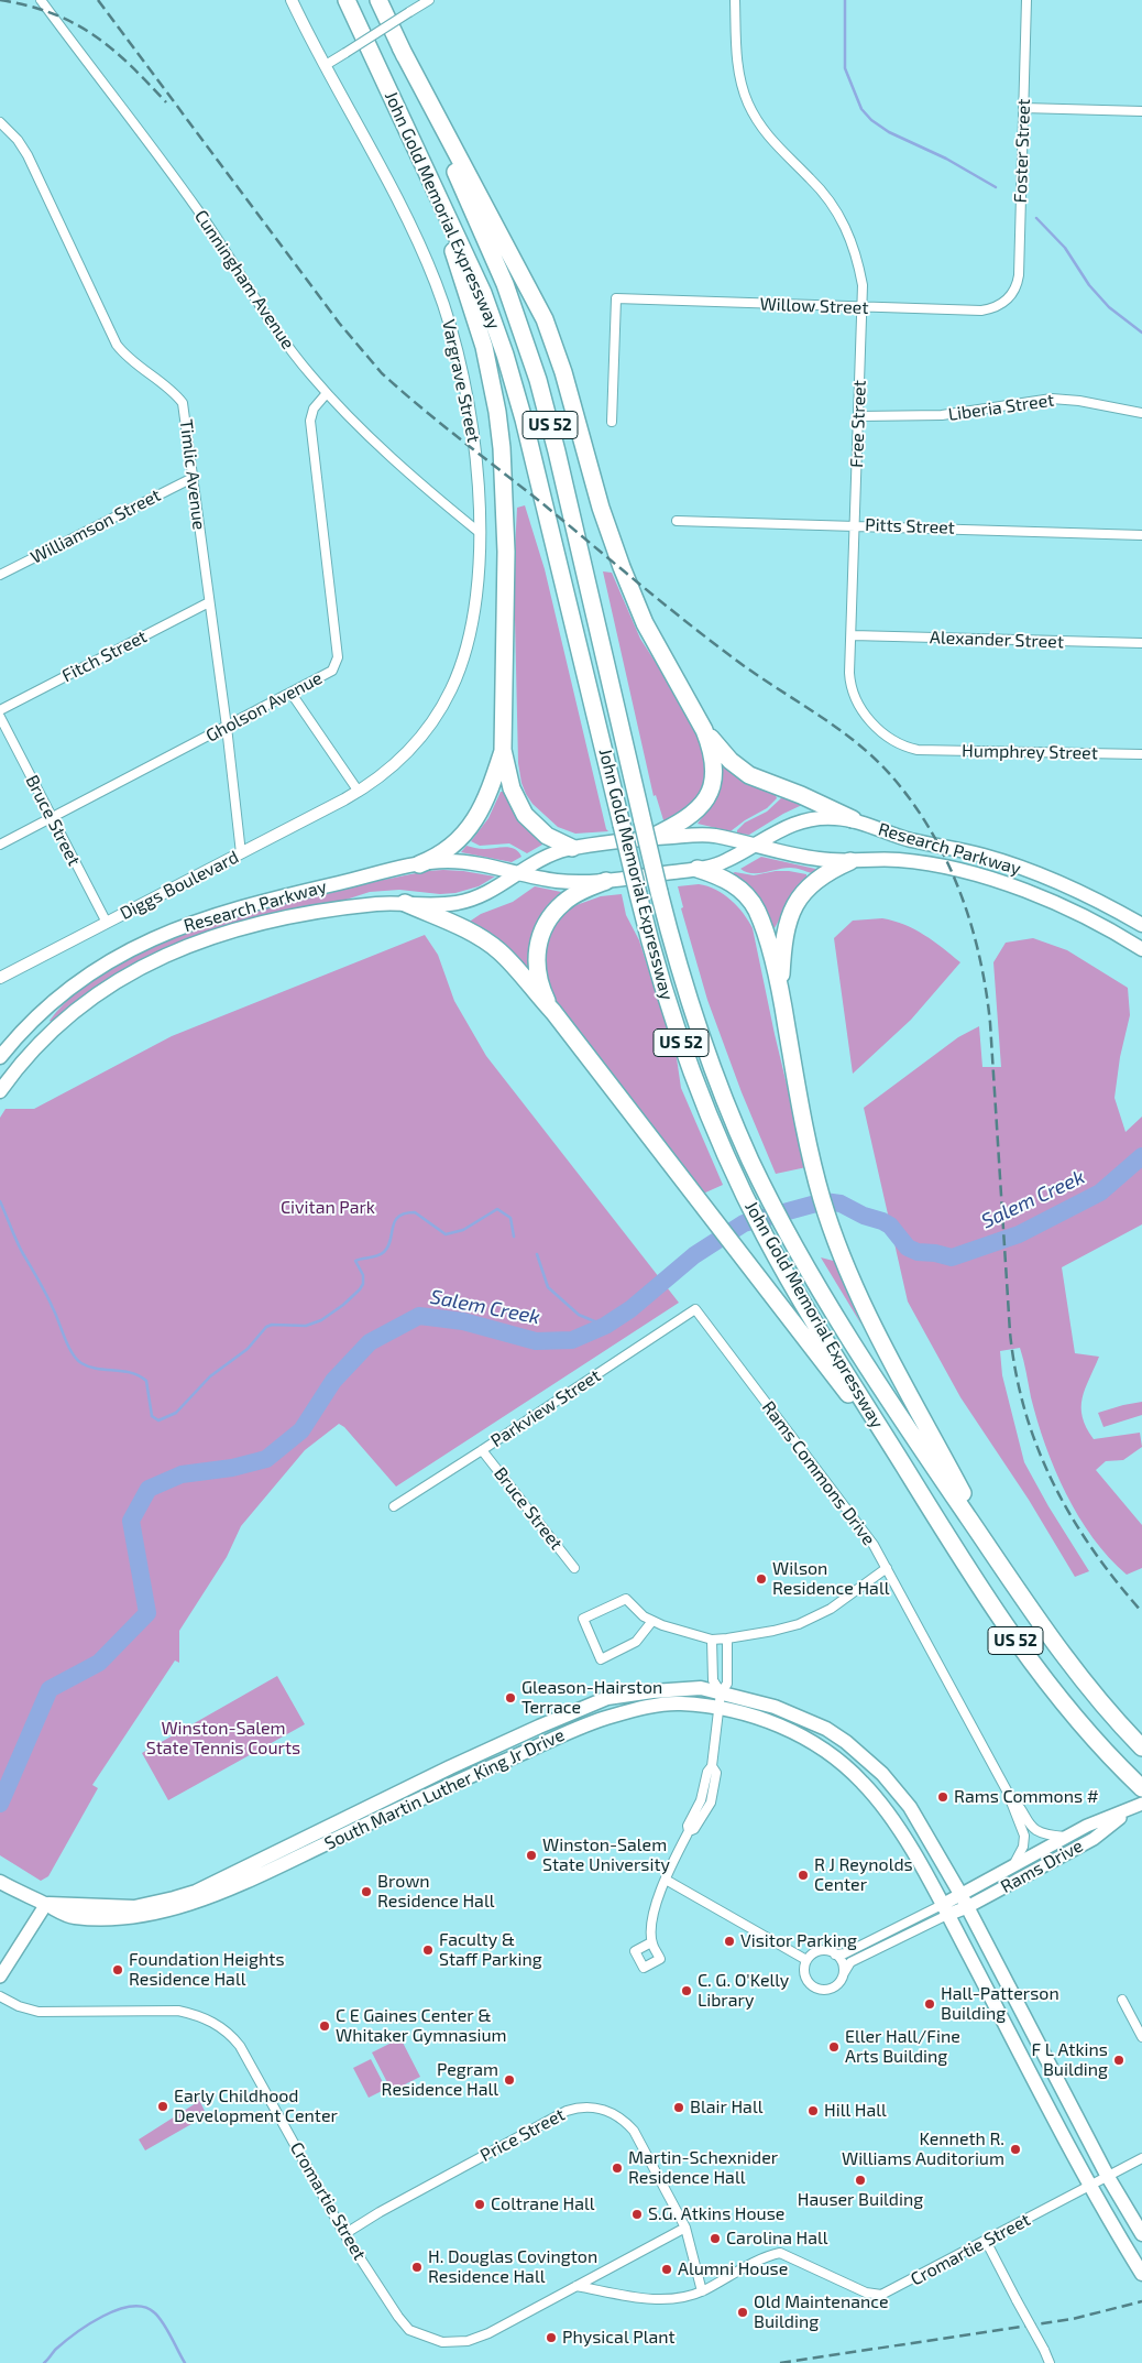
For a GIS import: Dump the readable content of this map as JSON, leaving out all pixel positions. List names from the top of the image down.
{
  "streets": {
    "highway": ["John Gold Memorial Expressway", "US 52"],
    "main road": ["Research Parkway", "South Martin Luther King Jr Drive", "Rams Drive"],
    "street": [
      "Foster Street",
      "Cunningham Avenue",
      "Willow Street",
      "Vargrave Street",
      "Liberia Street",
      "Free Street",
      "Timlic Avenue",
      "Williamson Street",
      "Pitts Street",
      "Alexander Street",
      "Fitch Street",
      "Gholson Avenue",
      "Humphrey Street",
      "Bruce Street",
      "Diggs Boulevard",
      "Parkview Street",
      "Rams Commons Drive",
      "Price Street",
      "Cromartie Street"
    ]
  },
  "crossings": [
    ["Foster Street", "Willow Street"],
    ["Cunningham Avenue", "Vargrave Street"],
    ["Cunningham Avenue", "Gholson Avenue"],
    ["Willow Street", "Free Street"],
    ["Vargrave Street", "Diggs Boulevard"],
    ["Liberia Street", "Free Street"],
    ["Free Street", "Pitts Street"],
    ["Free Street", "Alexander Street"],
    ["Free Street", "Humphrey Street"],
    ["Timlic Avenue", "Williamson Street"],
    ["Timlic Avenue", "Fitch Street"],
    ["Timlic Avenue", "Gholson Avenue"],
    ["Timlic Avenue", "Diggs Boulevard"],
    ["Gholson Avenue", "Bruce Street"],
    ["Bruce Street", "Diggs Boulevard"],
    ["Bruce Street", "Parkview Street"],
    ["Parkview Street", "Rams Commons Drive"],
    ["South Martin Luther King Jr Drive", "Rams Drive"],
    ["South Martin Luther King Jr Drive", "Cromartie Street"],
    ["Price Street", "Cromartie Street"]
  ],
  "water": ["Salem Creek"],
  "parks": ["Civitan Park", "Winston-Salem State Tennis Courts"],
  "places": [
    "Wilson Residence Hall",
    "Gleason-Hairston Terrace",
    "Rams Commons #",
    "Winston-Salem State University",
    "R J Reynolds Center",
    "Brown Residence Hall",
    "Visitor Parking",
    "Faculty & Staff Parking",
    "Foundation Heights Residence Hall",
    "C. G. O'Kelly Library",
    "Hall-Patterson Building",
    "C E Gaines Center & Whitaker Gymnasium",
    "Eller Hall/Fine Arts Building",
    "F L Atkins Building",
    "Pegram Residence Hall",
    "Early Childhood Development Center",
    "Blair Hall",
    "Hill Hall",
    "Kenneth R. Williams Auditorium",
    "Martin-Schexnider Residence Hall",
    "Hauser Building",
    "Coltrane Hall",
    "S.G. Atkins House",
    "Carolina Hall",
    "H. Douglas Covington Residence Hall",
    "Alumni House",
    "Old Maintenance Building",
    "Physical Plant"
  ]
}
